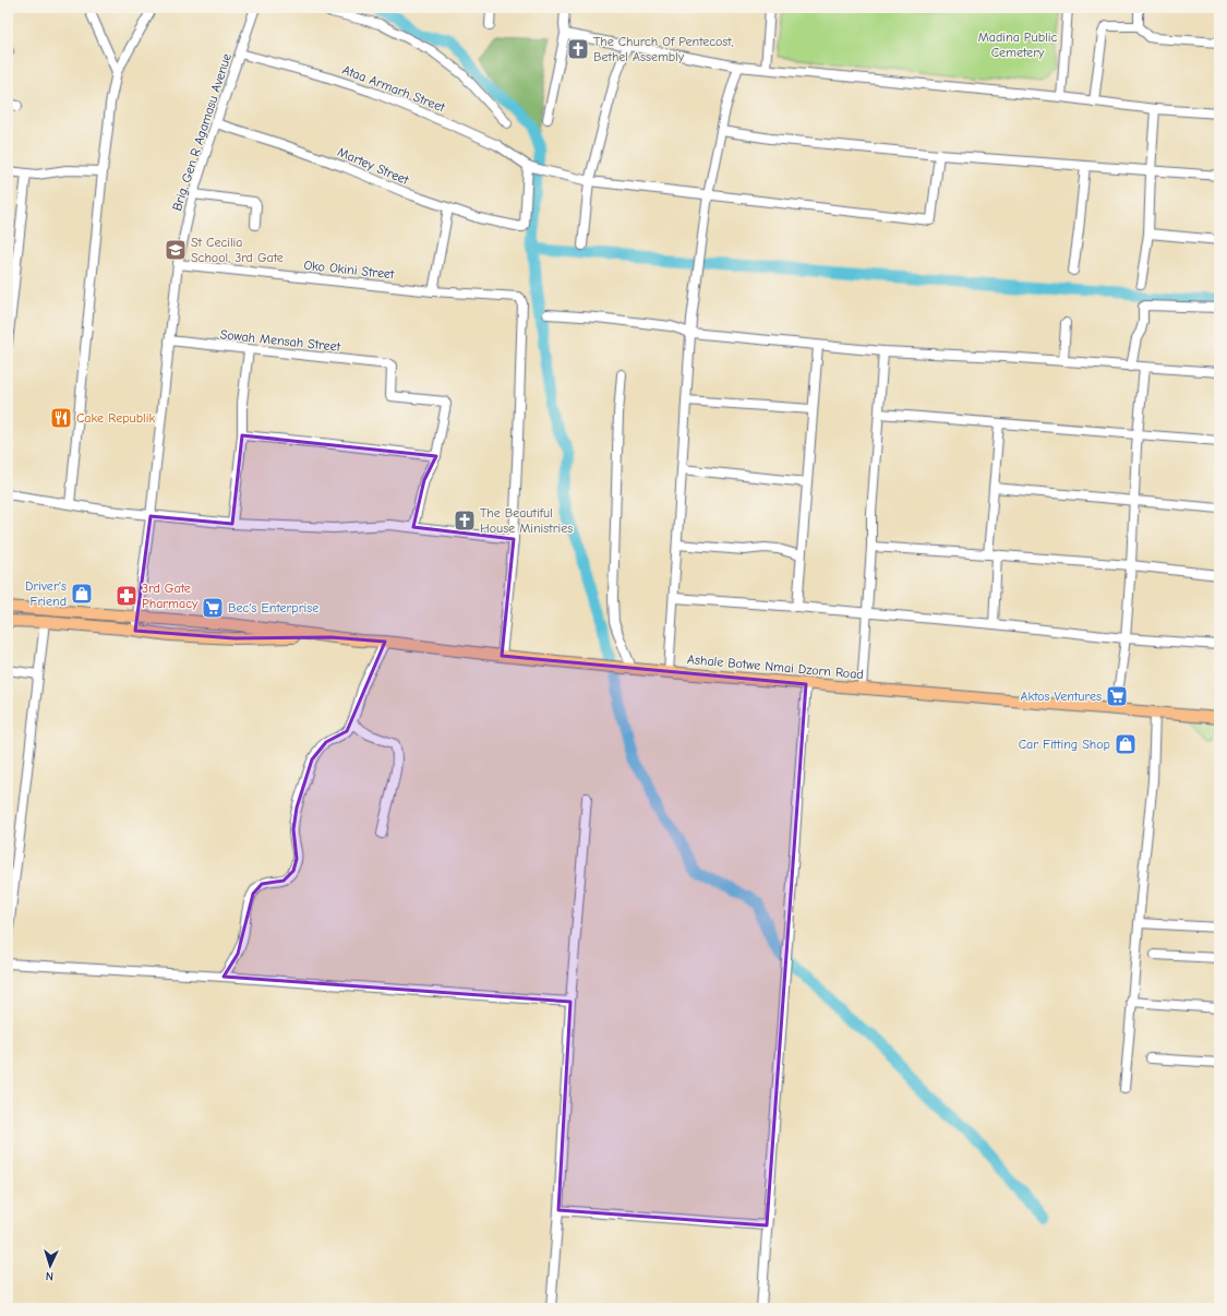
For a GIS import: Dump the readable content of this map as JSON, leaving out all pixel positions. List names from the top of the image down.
{
  "streets": {
    "main road": ["Ashale Botwe Nmai Dzorn Road"],
    "street": [
      "Ataa Armarh Street",
      "Brig. Gen R Agamasu Avenue",
      "Martey Street",
      "Oko Okini Street",
      "Sowah Mensah Street"
    ]
  },
  "crossings": [
    ["Ataa Armarh Street", "Brig. Gen R Agamasu Avenue"],
    ["Ataa Armarh Street", "Martey Street"],
    ["Brig. Gen R Agamasu Avenue", "Martey Street"],
    ["Brig. Gen R Agamasu Avenue", "Oko Okini Street"],
    ["Brig. Gen R Agamasu Avenue", "Sowah Mensah Street"],
    ["Brig. Gen R Agamasu Avenue", "Ashale Botwe Nmai Dzorn Road"]
  ],
  "parks": ["Madina Public Cemetery"],
  "places": {
    "church": ["The Church Of Pentecost, Bethel Assembly", "The Beautiful House Ministries"],
    "school or university": ["St Cecilia School, 3rd Gate"],
    "restaurant": ["Cake Republik"],
    "shop": ["Driver's Friend", "Car Fitting Shop"],
    "pharmacy": ["3rd Gate Pharmacy"],
    "supermarket": ["Bec's Enterprise", "Aktos Ventures"]
  },
  "north": "bottom"
}
